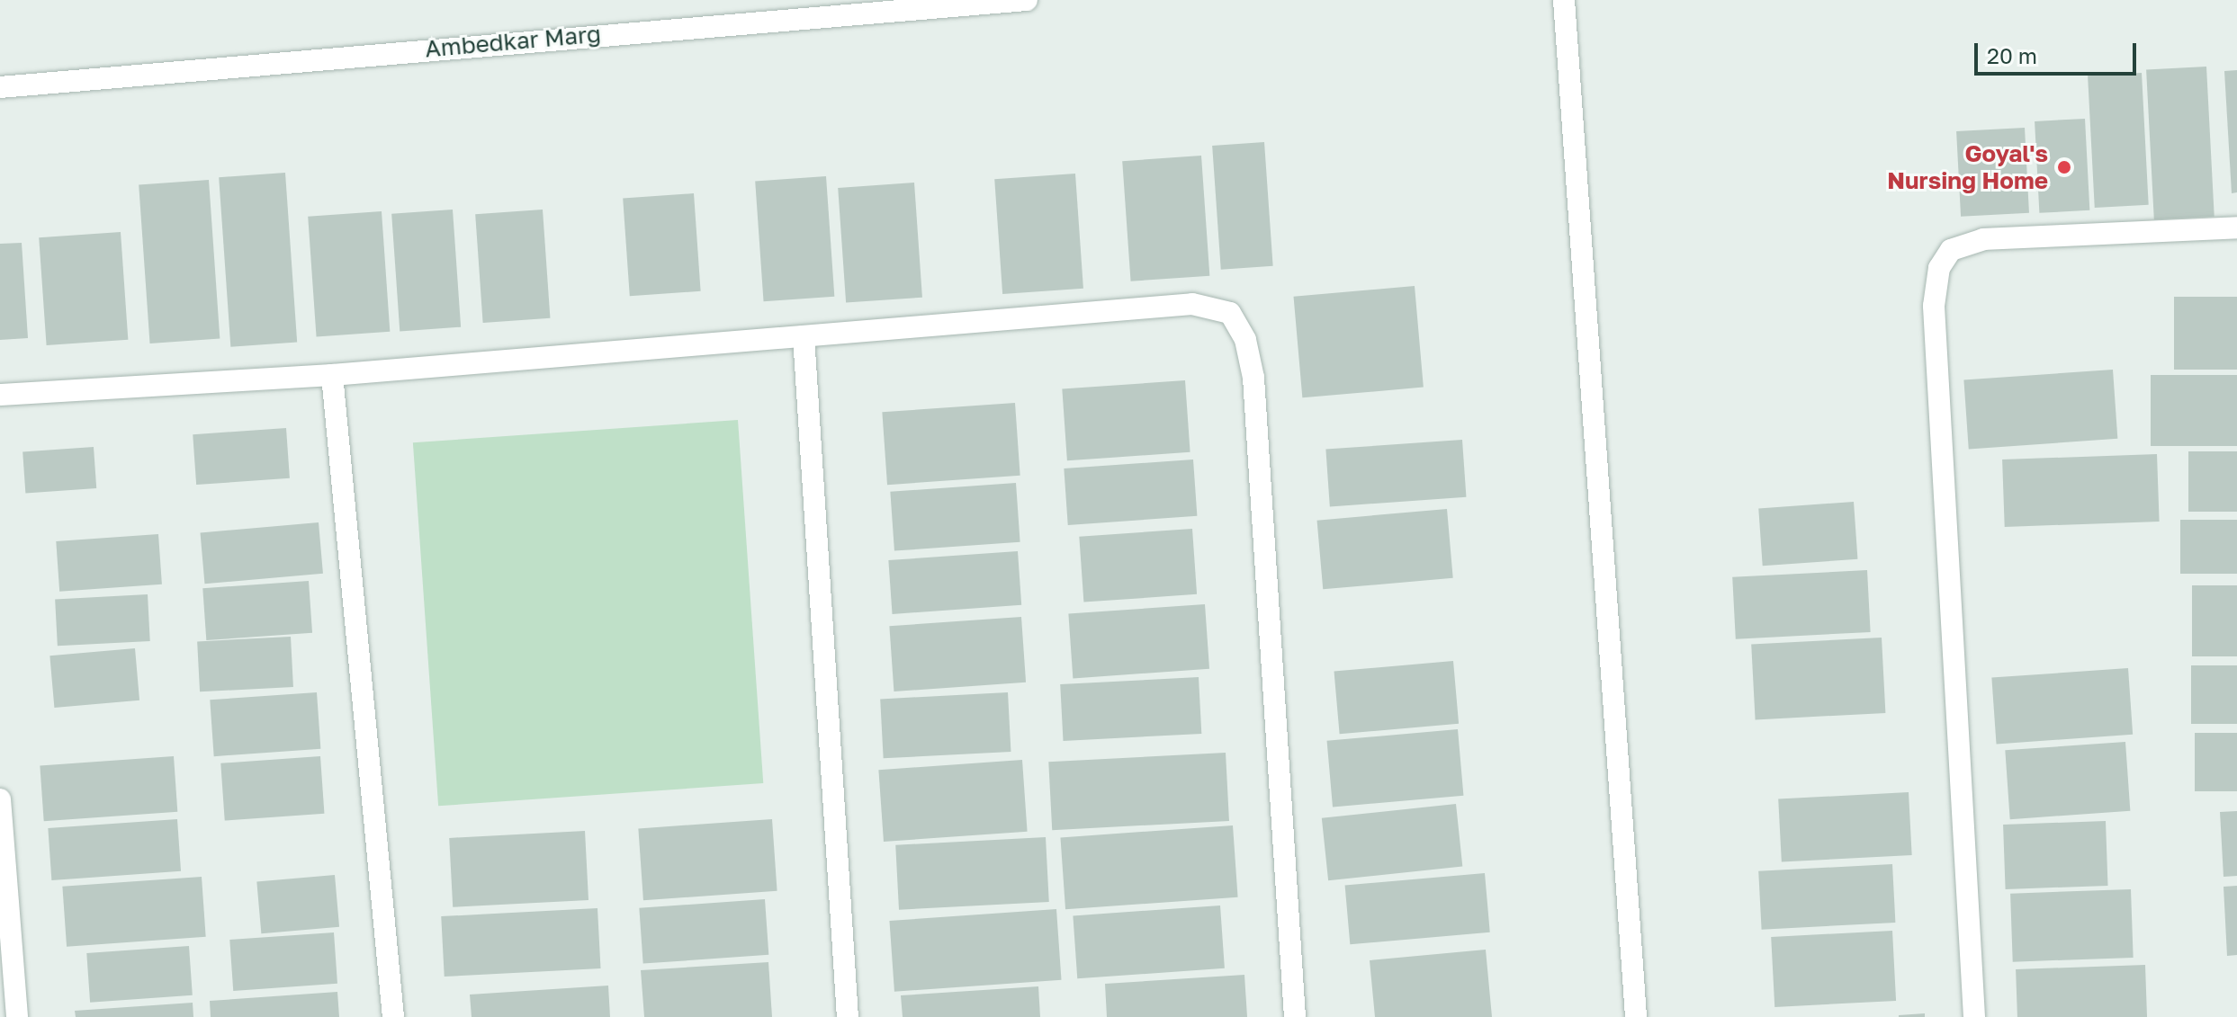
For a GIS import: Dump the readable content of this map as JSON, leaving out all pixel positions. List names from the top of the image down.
{
  "streets": {
    "street": ["Ambedkar Marg"]
  },
  "places": ["Goyal's Nursing Home"],
  "scale_bar": "20 m"
}
